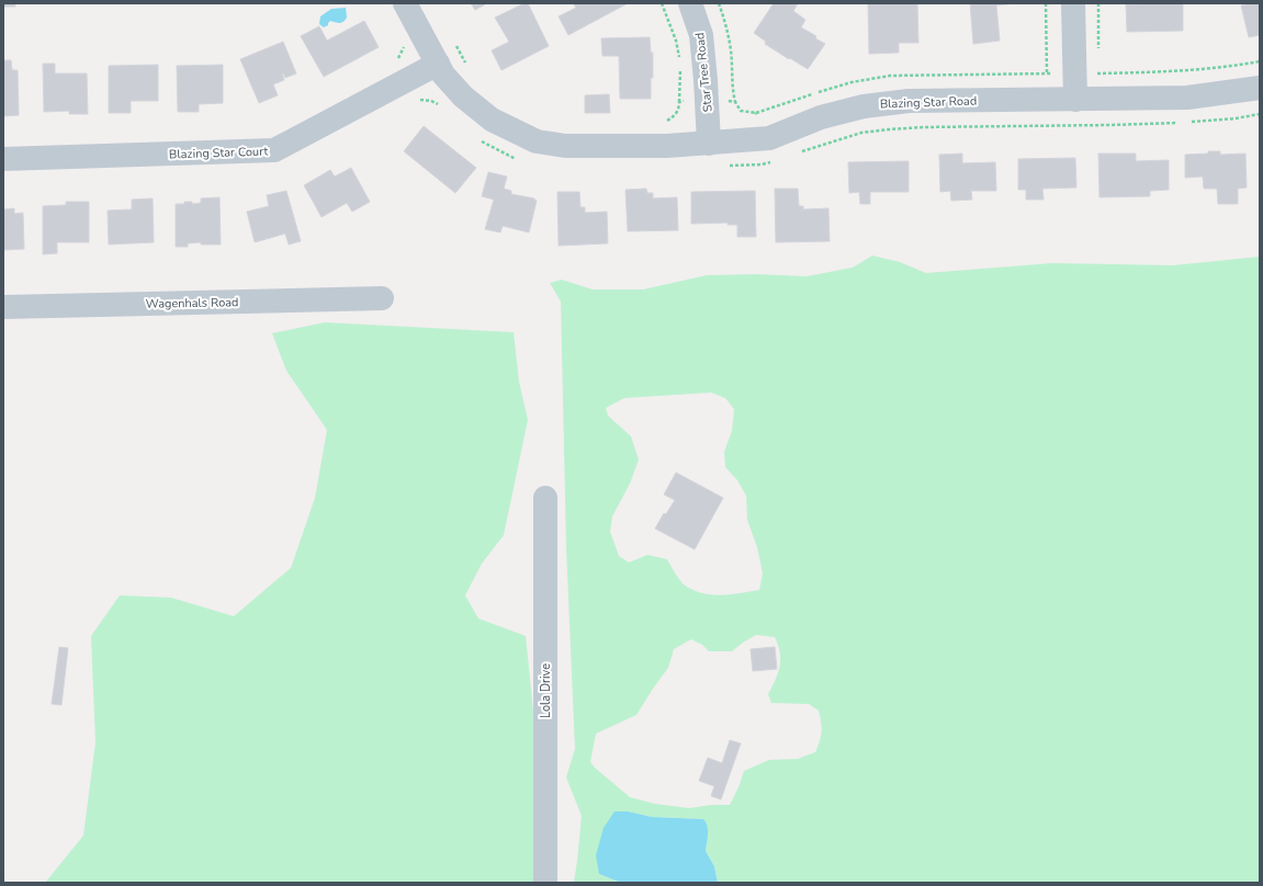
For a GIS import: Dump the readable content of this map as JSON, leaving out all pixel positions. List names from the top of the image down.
{
  "streets": {
    "street": [
      "Star Tree Road",
      "Blazing Star Road",
      "Blazing Star Court",
      "Wagenhals Road",
      "Lola Drive"
    ]
  },
  "crossings": [
    ["Star Tree Road", "Blazing Star Road"],
    ["Blazing Star Road", "Blazing Star Court"]
  ]
}
